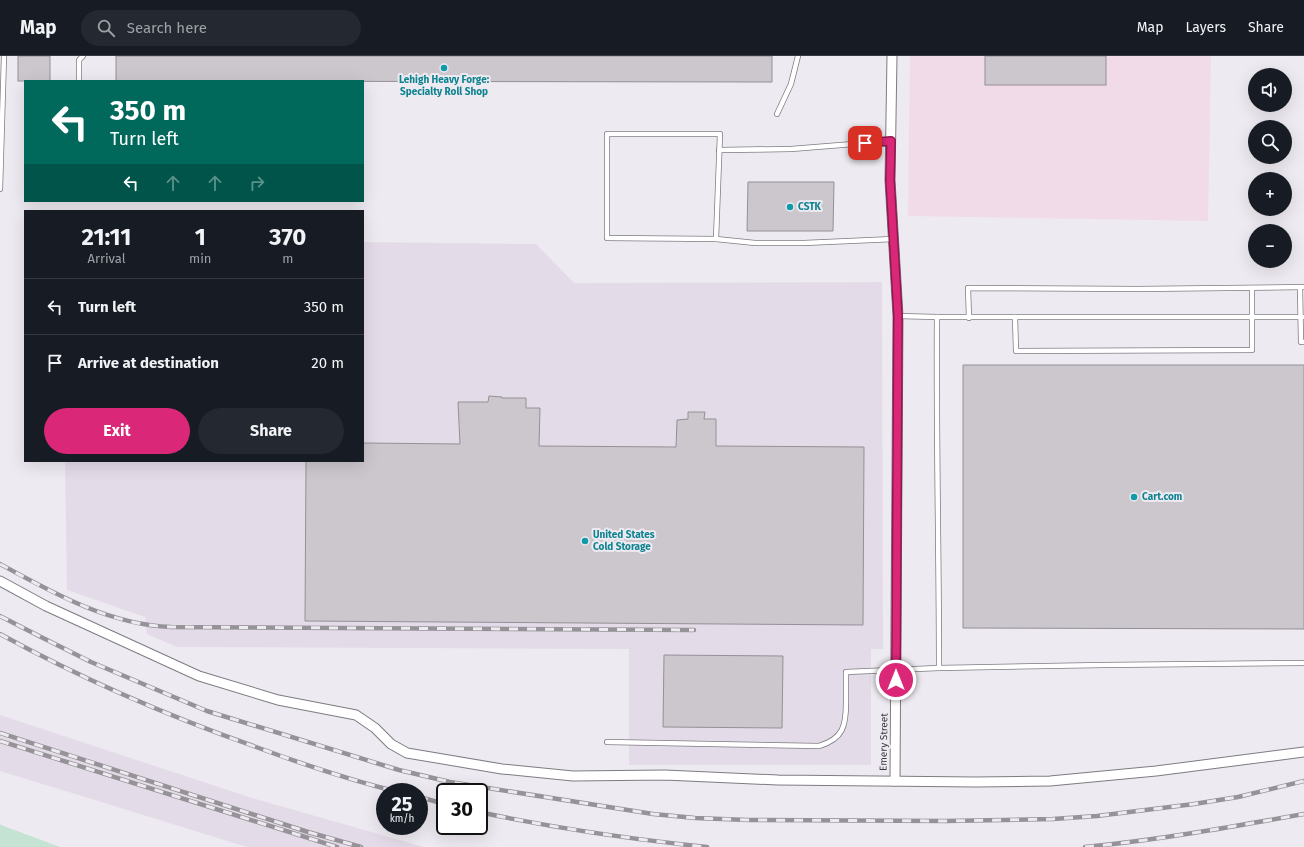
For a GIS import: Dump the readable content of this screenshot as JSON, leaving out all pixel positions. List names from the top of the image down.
{
  "streets": {
    "street": ["Emery Street"]
  },
  "places": [
    "Lehigh Heavy Forge: Specialty Roll Shop",
    "CSTK",
    "Cart.com",
    "United States Cold Storage"
  ],
  "page": {
    "header": "Map",
    "search": "Search here",
    "nav": ["Map", "Layers", "Share"],
    "map_buttons": ["+", "−"],
    "turn": ["350 m", "Turn left"],
    "eta": [
      "21:11",
      "Arrival",
      "1",
      "min",
      "370",
      "m"
    ],
    "list": [
      {
        "name": "Turn left",
        "value": "350 m"
      },
      {
        "name": "Arrive at destination",
        "value": "20 m"
      }
    ],
    "buttons": ["Exit", "Share"],
    "speed": "25 km/h",
    "limit": "30"
  }
}
